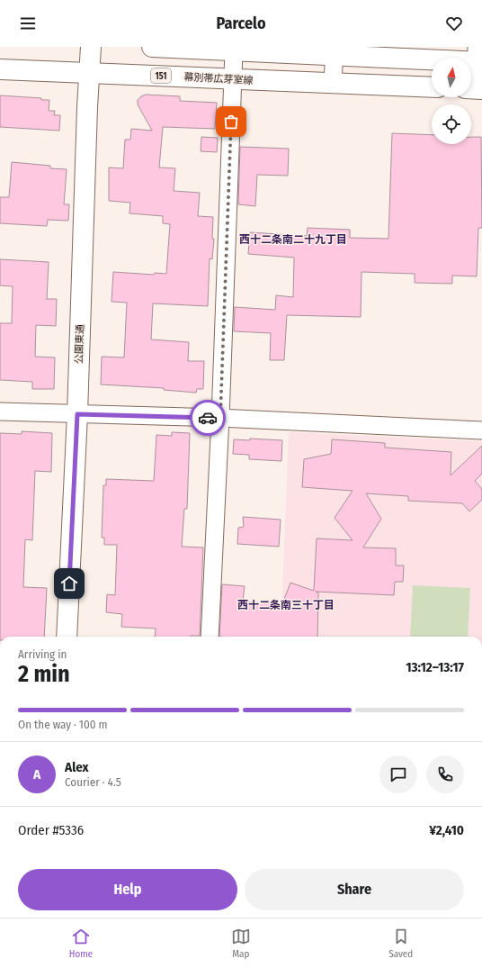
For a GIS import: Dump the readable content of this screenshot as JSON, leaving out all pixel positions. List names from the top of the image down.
{
  "streets": {
    "main road": ["151", "幕別帯広芽室線", "公園東通"]
  },
  "crossings": [
    ["幕別帯広芽室線", "公園東通"]
  ],
  "districts": ["西十二条南二十九丁目", "西十二条南三十丁目"],
  "north": "top",
  "page": {
    "header": "Parcelo",
    "heading": ["2 min", "Arriving in", "13:12–13:17"],
    "panel": [
      "Alex",
      "Courier · 4.5",
      "Order #5336",
      "¥2,410"
    ],
    "bar": "On the way · 100 m",
    "round": "A",
    "buttons": ["Help", "Share"],
    "tabs": ["Home", "Map", "Saved"]
  }
}
